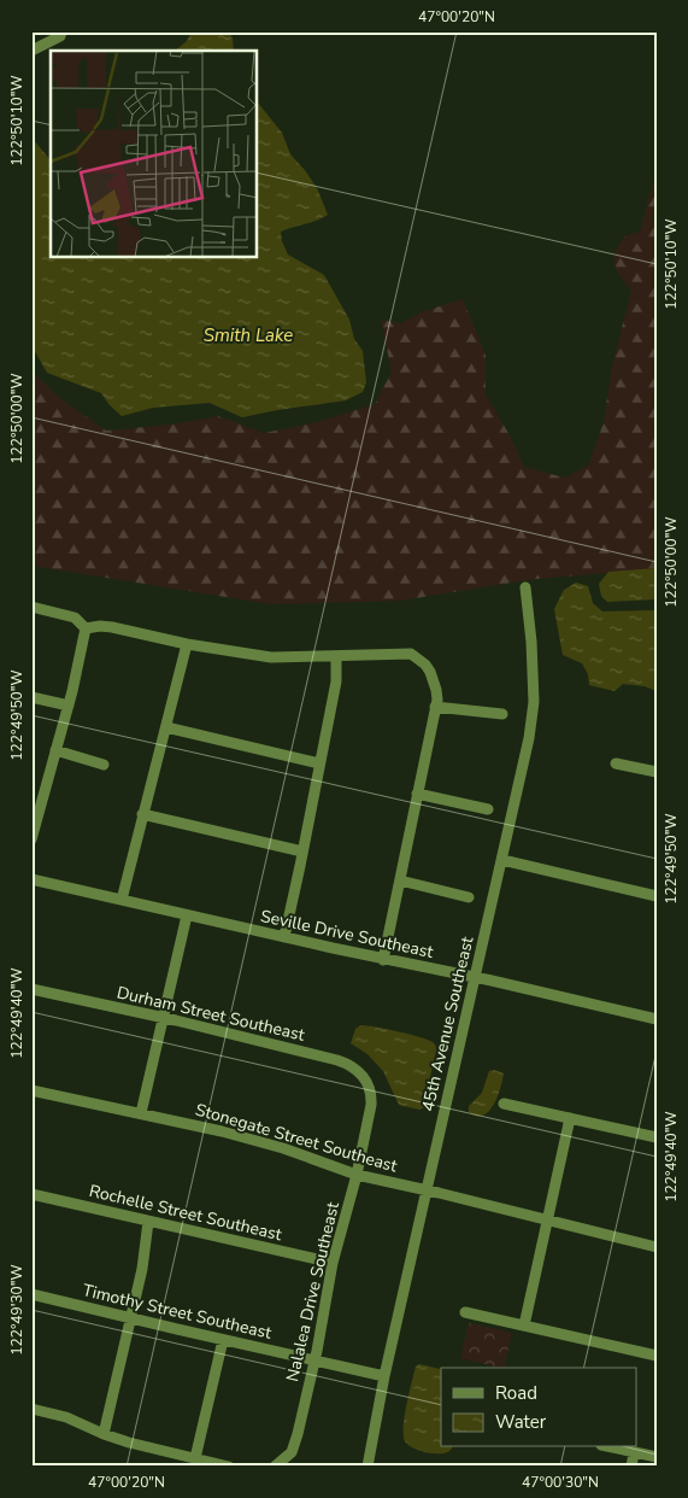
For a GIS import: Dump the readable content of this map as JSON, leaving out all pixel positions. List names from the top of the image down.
{
  "streets": {
    "street": [
      "Seville Drive Southeast",
      "Durham Street Southeast",
      "45th Avenue Southeast",
      "Stonegate Street Southeast",
      "Rochelle Street Southeast",
      "Nalalea Drive Southeast",
      "Timothy Street Southeast"
    ]
  },
  "crossings": [
    ["Seville Drive Southeast", "45th Avenue Southeast"],
    ["Durham Street Southeast", "Nalalea Drive Southeast"],
    ["45th Avenue Southeast", "Stonegate Street Southeast"],
    ["45th Avenue Southeast", "Timothy Street Southeast"],
    ["Stonegate Street Southeast", "Nalalea Drive Southeast"],
    ["Rochelle Street Southeast", "Nalalea Drive Southeast"],
    ["Nalalea Drive Southeast", "Timothy Street Southeast"]
  ],
  "water": ["Smith Lake"],
  "legend": ["Road", "Water"],
  "coordinates": [
    "47°00'20\"N",
    "122°50'10\"W",
    "122°50'00\"W",
    "122°49'50\"W",
    "122°49'40\"W",
    "122°49'30\"W",
    "47°00'30\"N"
  ]
}
